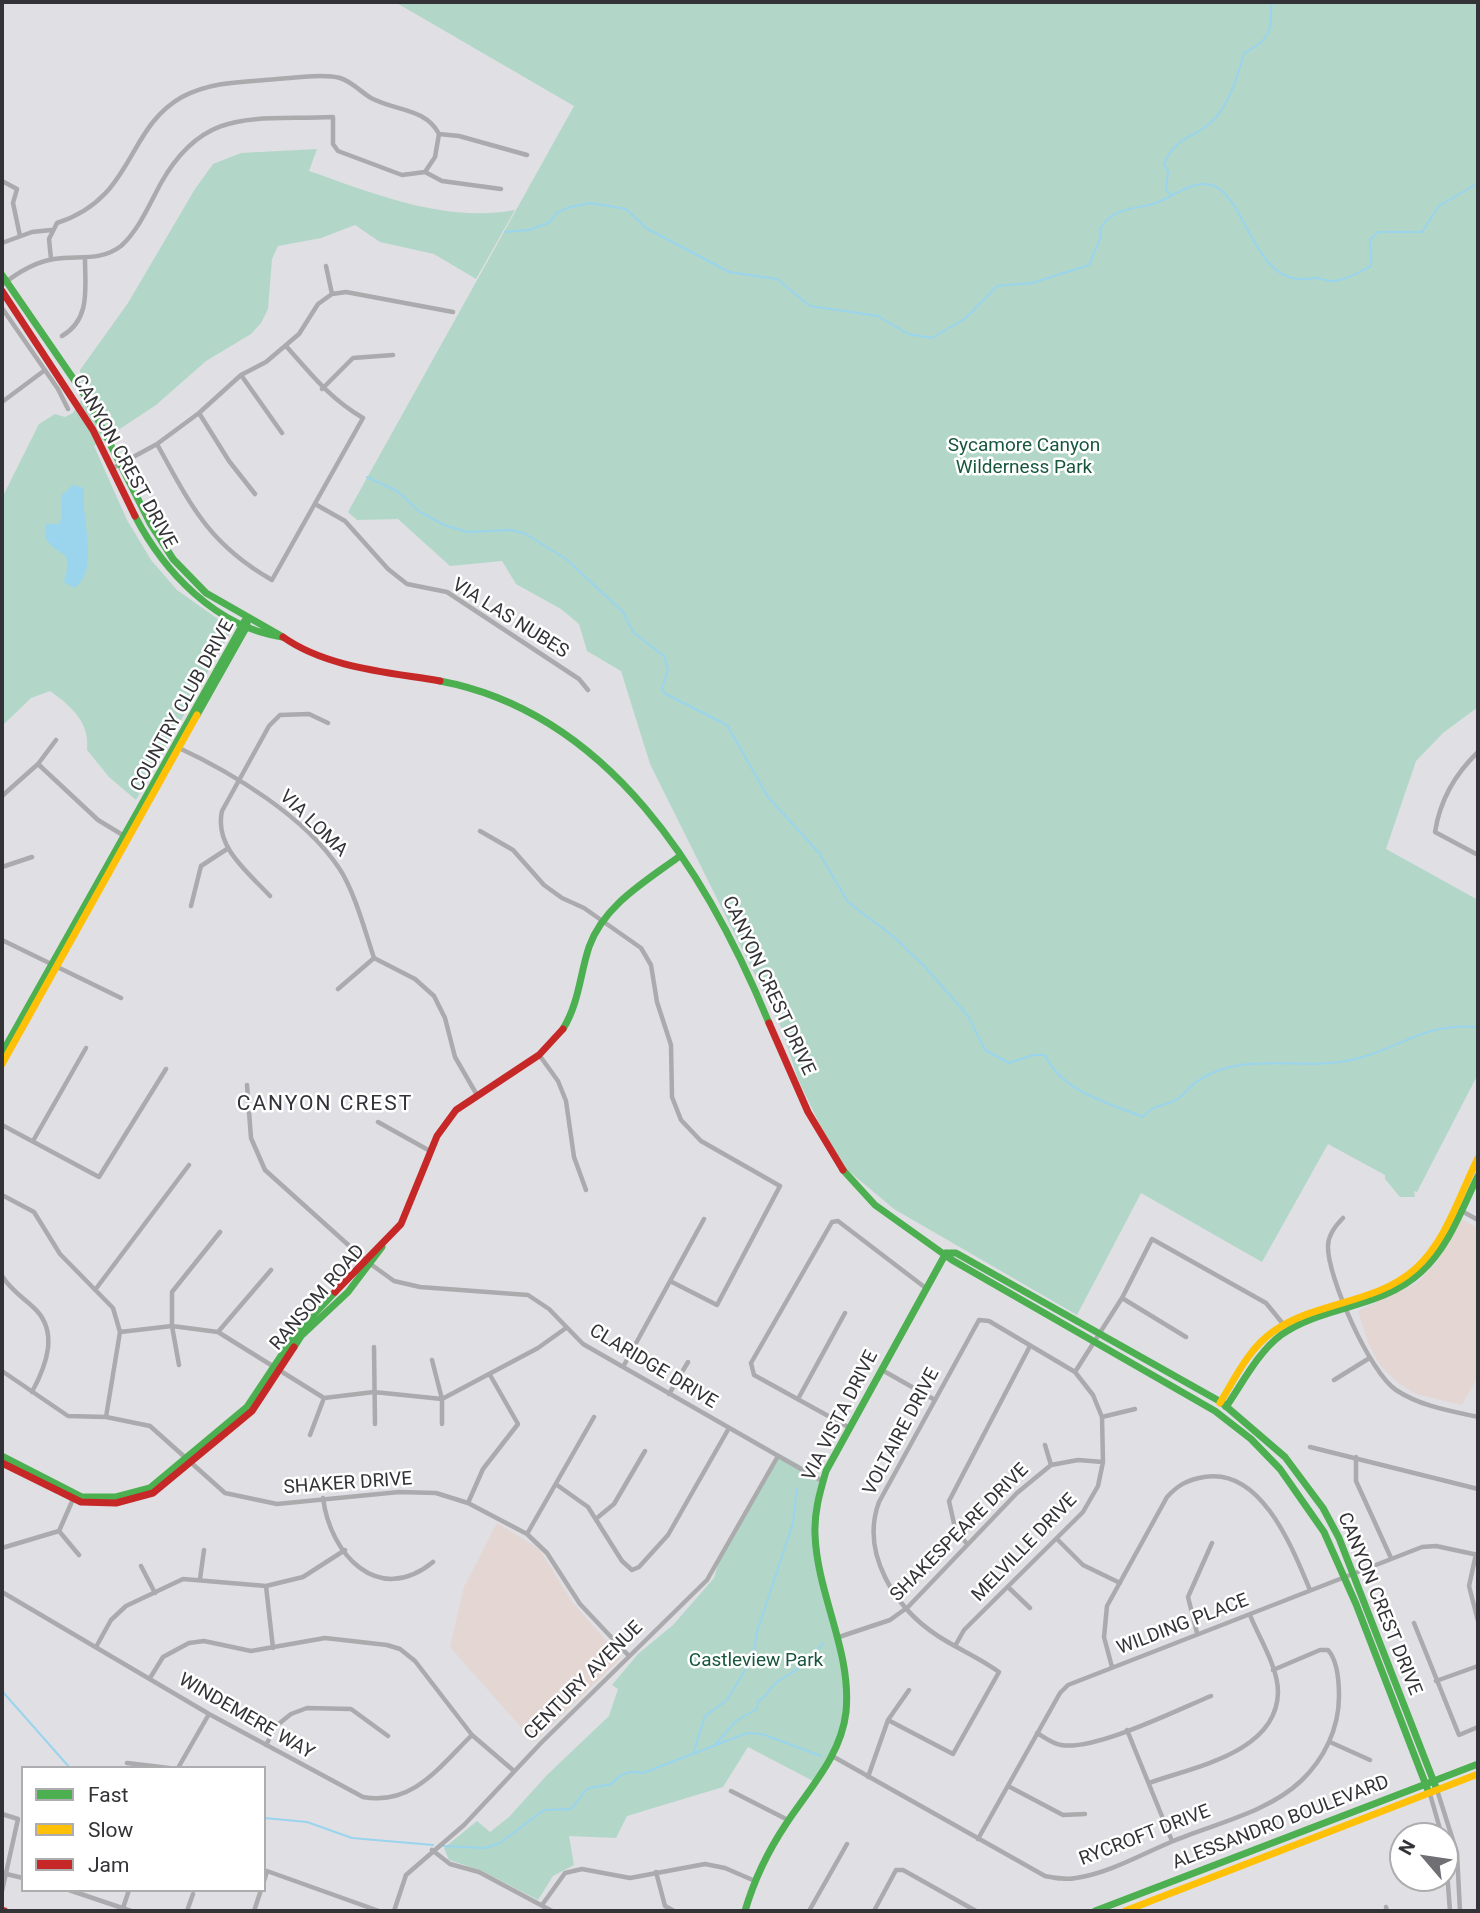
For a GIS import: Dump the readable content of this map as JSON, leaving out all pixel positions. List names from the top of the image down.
{
  "streets": {
    "main road": [
      "CANYON CREST DRIVE",
      "COUNTRY CLUB DRIVE",
      "RANSOM ROAD",
      "VIA VISTA DRIVE",
      "ALESSANDRO BOULEVARD"
    ],
    "street": [
      "VIA LAS NUBES",
      "VIA LOMA",
      "CLARIDGE DRIVE",
      "VOLTAIRE DRIVE",
      "SHAKER DRIVE",
      "SHAKESPEARE DRIVE",
      "MELVILLE DRIVE",
      "WILDING PLACE",
      "CENTURY AVENUE",
      "WINDEMERE WAY",
      "RYCROFT DRIVE"
    ]
  },
  "crossings": [
    ["CANYON CREST DRIVE", "COUNTRY CLUB DRIVE"],
    ["CANYON CREST DRIVE", "RANSOM ROAD"],
    ["CANYON CREST DRIVE", "VIA VISTA DRIVE"],
    ["CANYON CREST DRIVE", "WILDING PLACE"],
    ["CANYON CREST DRIVE", "ALESSANDRO BOULEVARD"],
    ["COUNTRY CLUB DRIVE", "VIA LOMA"],
    ["RANSOM ROAD", "CLARIDGE DRIVE"],
    ["RANSOM ROAD", "SHAKER DRIVE"],
    ["CLARIDGE DRIVE", "VIA VISTA DRIVE"],
    ["CLARIDGE DRIVE", "CENTURY AVENUE"],
    ["VIA VISTA DRIVE", "SHAKESPEARE DRIVE"],
    ["VIA VISTA DRIVE", "RYCROFT DRIVE"],
    ["VOLTAIRE DRIVE", "SHAKESPEARE DRIVE"],
    ["VOLTAIRE DRIVE", "MELVILLE DRIVE"],
    ["SHAKER DRIVE", "CENTURY AVENUE"],
    ["SHAKESPEARE DRIVE", "MELVILLE DRIVE"],
    ["WILDING PLACE", "RYCROFT DRIVE"]
  ],
  "districts": ["CANYON CREST"],
  "parks": ["Sycamore Canyon Wilderness Park", "Castleview Park"],
  "legend": ["Fast", "Slow", "Jam"],
  "north": "top left"
}
